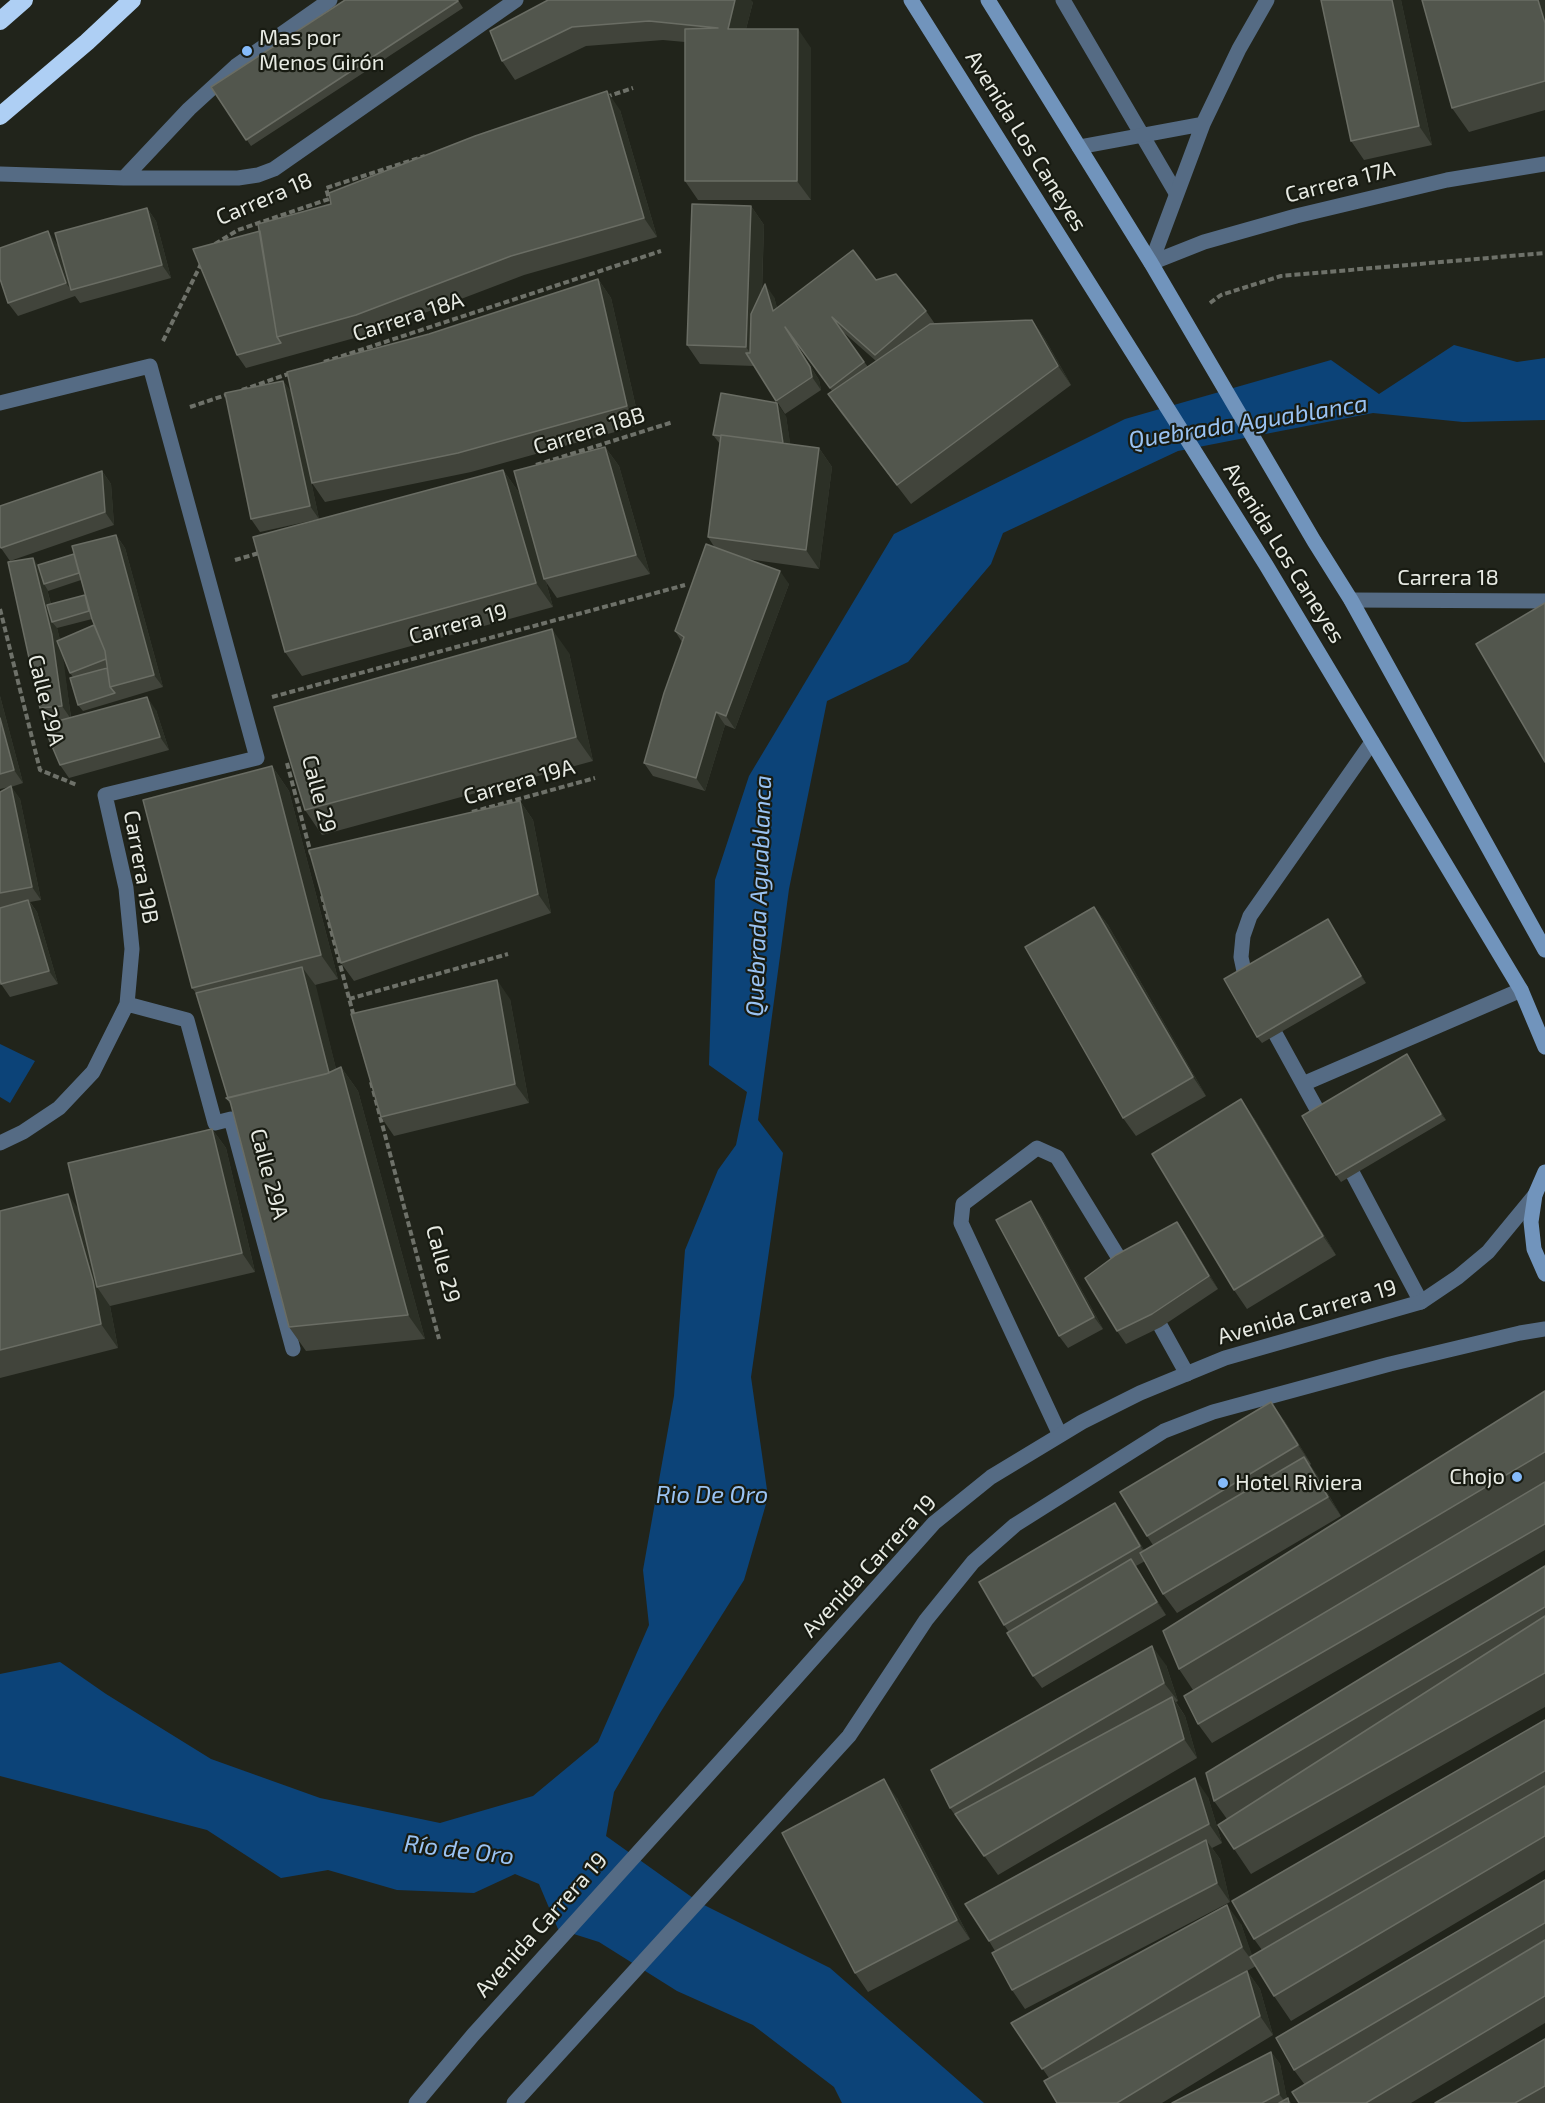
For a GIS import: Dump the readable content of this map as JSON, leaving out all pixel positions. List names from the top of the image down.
{
  "streets": {
    "main road": ["Avenida Los Caneyes"],
    "street": [
      "Carrera 17A",
      "Carrera 18",
      "Calle 29A",
      "Carrera 19B",
      "Avenida Carrera 19"
    ],
    "path": [
      "Carrera 18A",
      "Carrera 18B",
      "Carrera 19",
      "Carrera 19A",
      "Calle 29"
    ]
  },
  "crossings": [
    ["Avenida Los Caneyes", "Carrera 17A"],
    ["Avenida Los Caneyes", "Carrera 18"],
    ["Calle 29A", "Carrera 19B"]
  ],
  "water": ["Quebrada Aguablanca", "Rio De Oro", "Río de Oro"],
  "places": ["Mas por Menos Girón", "Chojo", "Hotel Riviera"]
}
